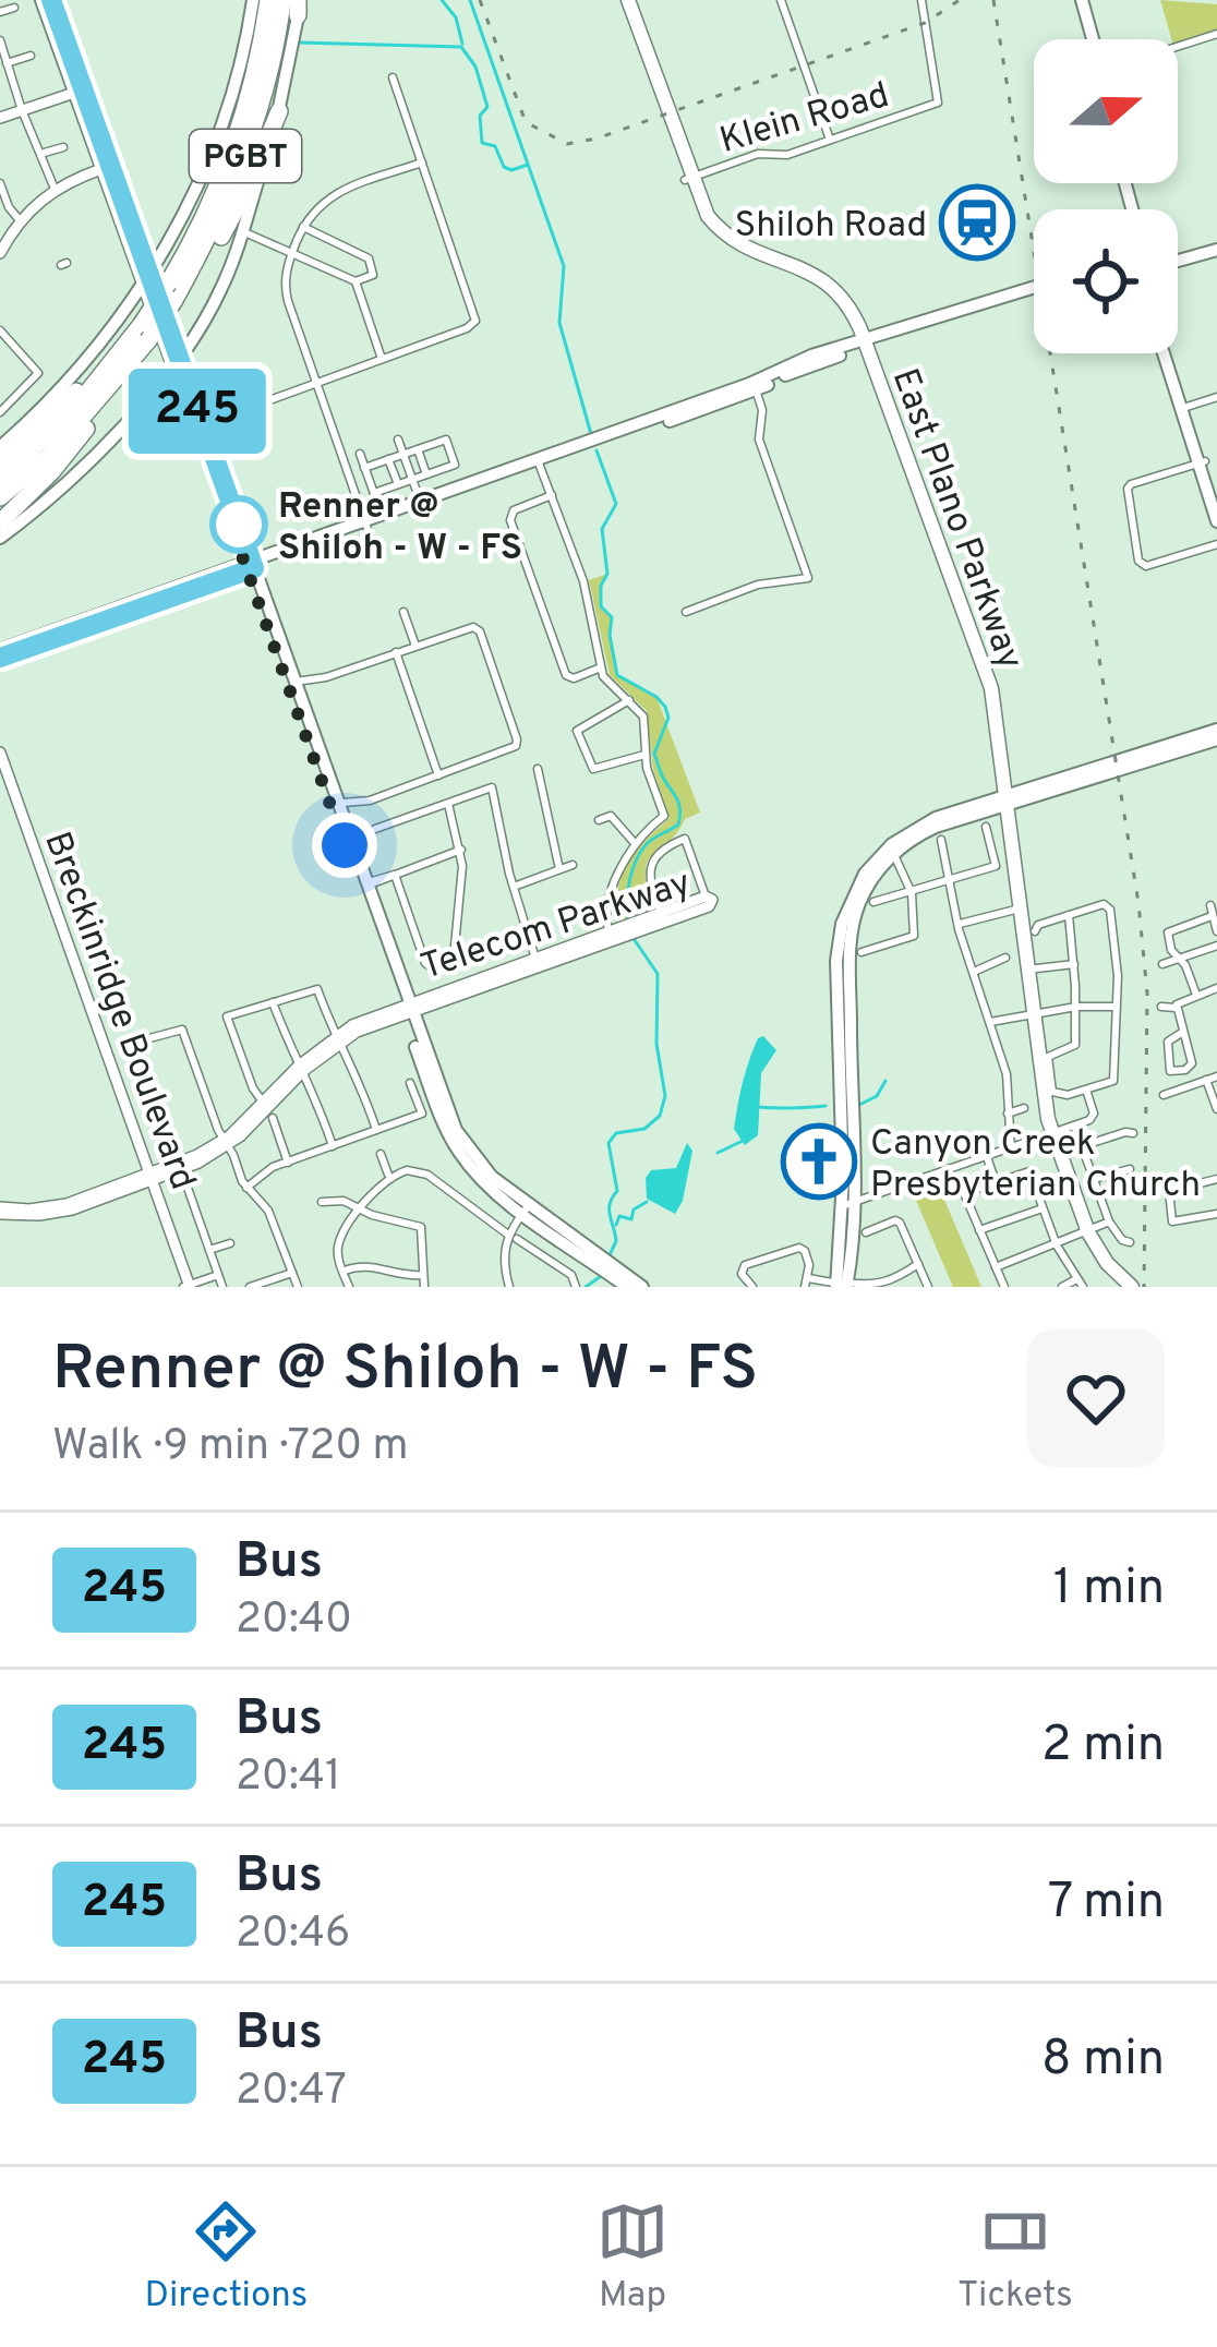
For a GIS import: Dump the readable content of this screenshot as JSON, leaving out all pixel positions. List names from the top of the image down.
{
  "streets": {
    "highway": ["PGBT"],
    "main road": ["East Plano Parkway"],
    "street": ["Klein Road", "Telecom Parkway", "Breckinridge Boulevard"]
  },
  "crossings": [
    ["Klein Road", "East Plano Parkway"],
    ["Telecom Parkway", "Breckinridge Boulevard"]
  ],
  "places": {
    "station": ["Shiloh Road"],
    "other": ["Renner @ Shiloh - W - FS"],
    "church": ["Canyon Creek Presbyterian Church"]
  },
  "lines": ["bus line 245"],
  "north": "right",
  "page": {
    "on_map": "245",
    "heading": ["Renner @ Shiloh - W - FS", "Walk · 9 min · 720 m"],
    "list": [
      {
        "mark": "245",
        "name": "Bus",
        "note": "20:40",
        "value": "1 min"
      },
      {
        "mark": "245",
        "name": "Bus",
        "note": "20:41",
        "value": "2 min"
      },
      {
        "mark": "245",
        "name": "Bus",
        "note": "20:46",
        "value": "7 min"
      },
      {
        "mark": "245",
        "name": "Bus",
        "note": "20:47",
        "value": "8 min"
      }
    ],
    "tabs": ["Directions", "Map", "Tickets"]
  }
}
